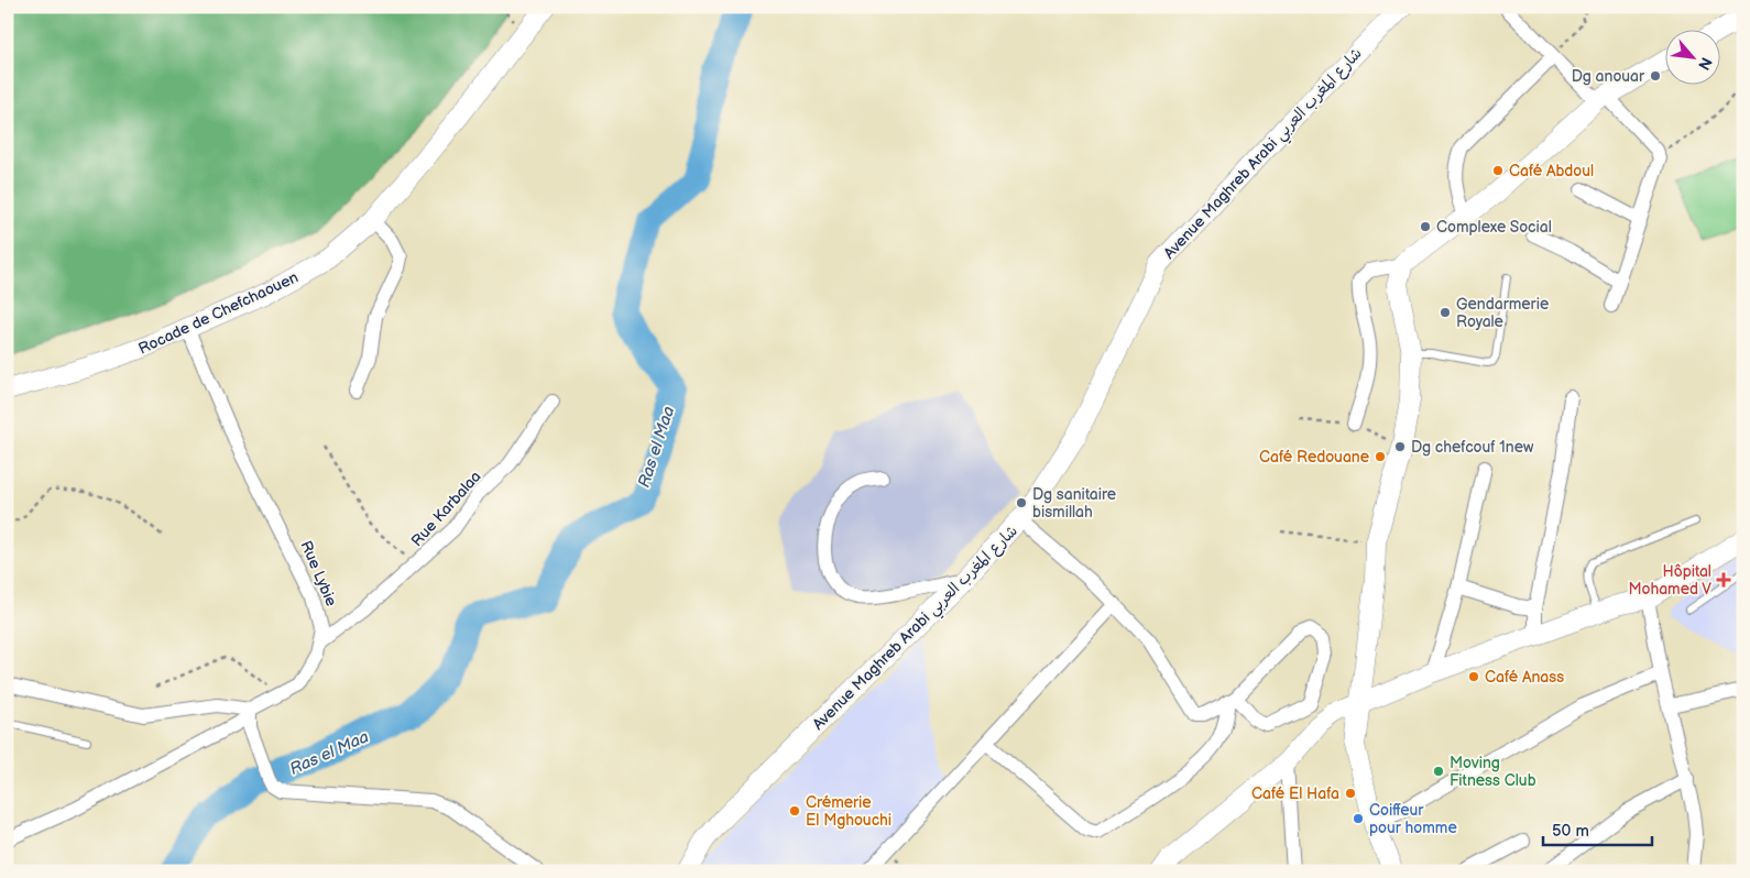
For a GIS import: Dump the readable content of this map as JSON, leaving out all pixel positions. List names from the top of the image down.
{
  "streets": {
    "street": [
      "Avenue Maghreb Arabi شارع المغرب العربي",
      "Rocade de Chefchaouen",
      "Rue Karbalaa",
      "Rue Lybie"
    ]
  },
  "crossings": [
    ["Rocade de Chefchaouen", "Rue Lybie"],
    ["Rue Karbalaa", "Rue Lybie"]
  ],
  "water": ["Ras el Maa"],
  "places": {
    "other": [
      "Dg anouar",
      "Café Abdoul",
      "Complexe Social",
      "Gendarmerie Royale",
      "Dg chefcouf 1new",
      "Café Redouane",
      "Dg sanitaire bismillah",
      "Café Anass",
      "Moving Fitness Club",
      "Café El Hafa",
      "Crémerie El Mghouchi",
      "Coiffeur pour homme"
    ],
    "health": ["Hôpital Mohamed V"]
  },
  "scale_bar": "50 m",
  "north": "bottom right"
}
